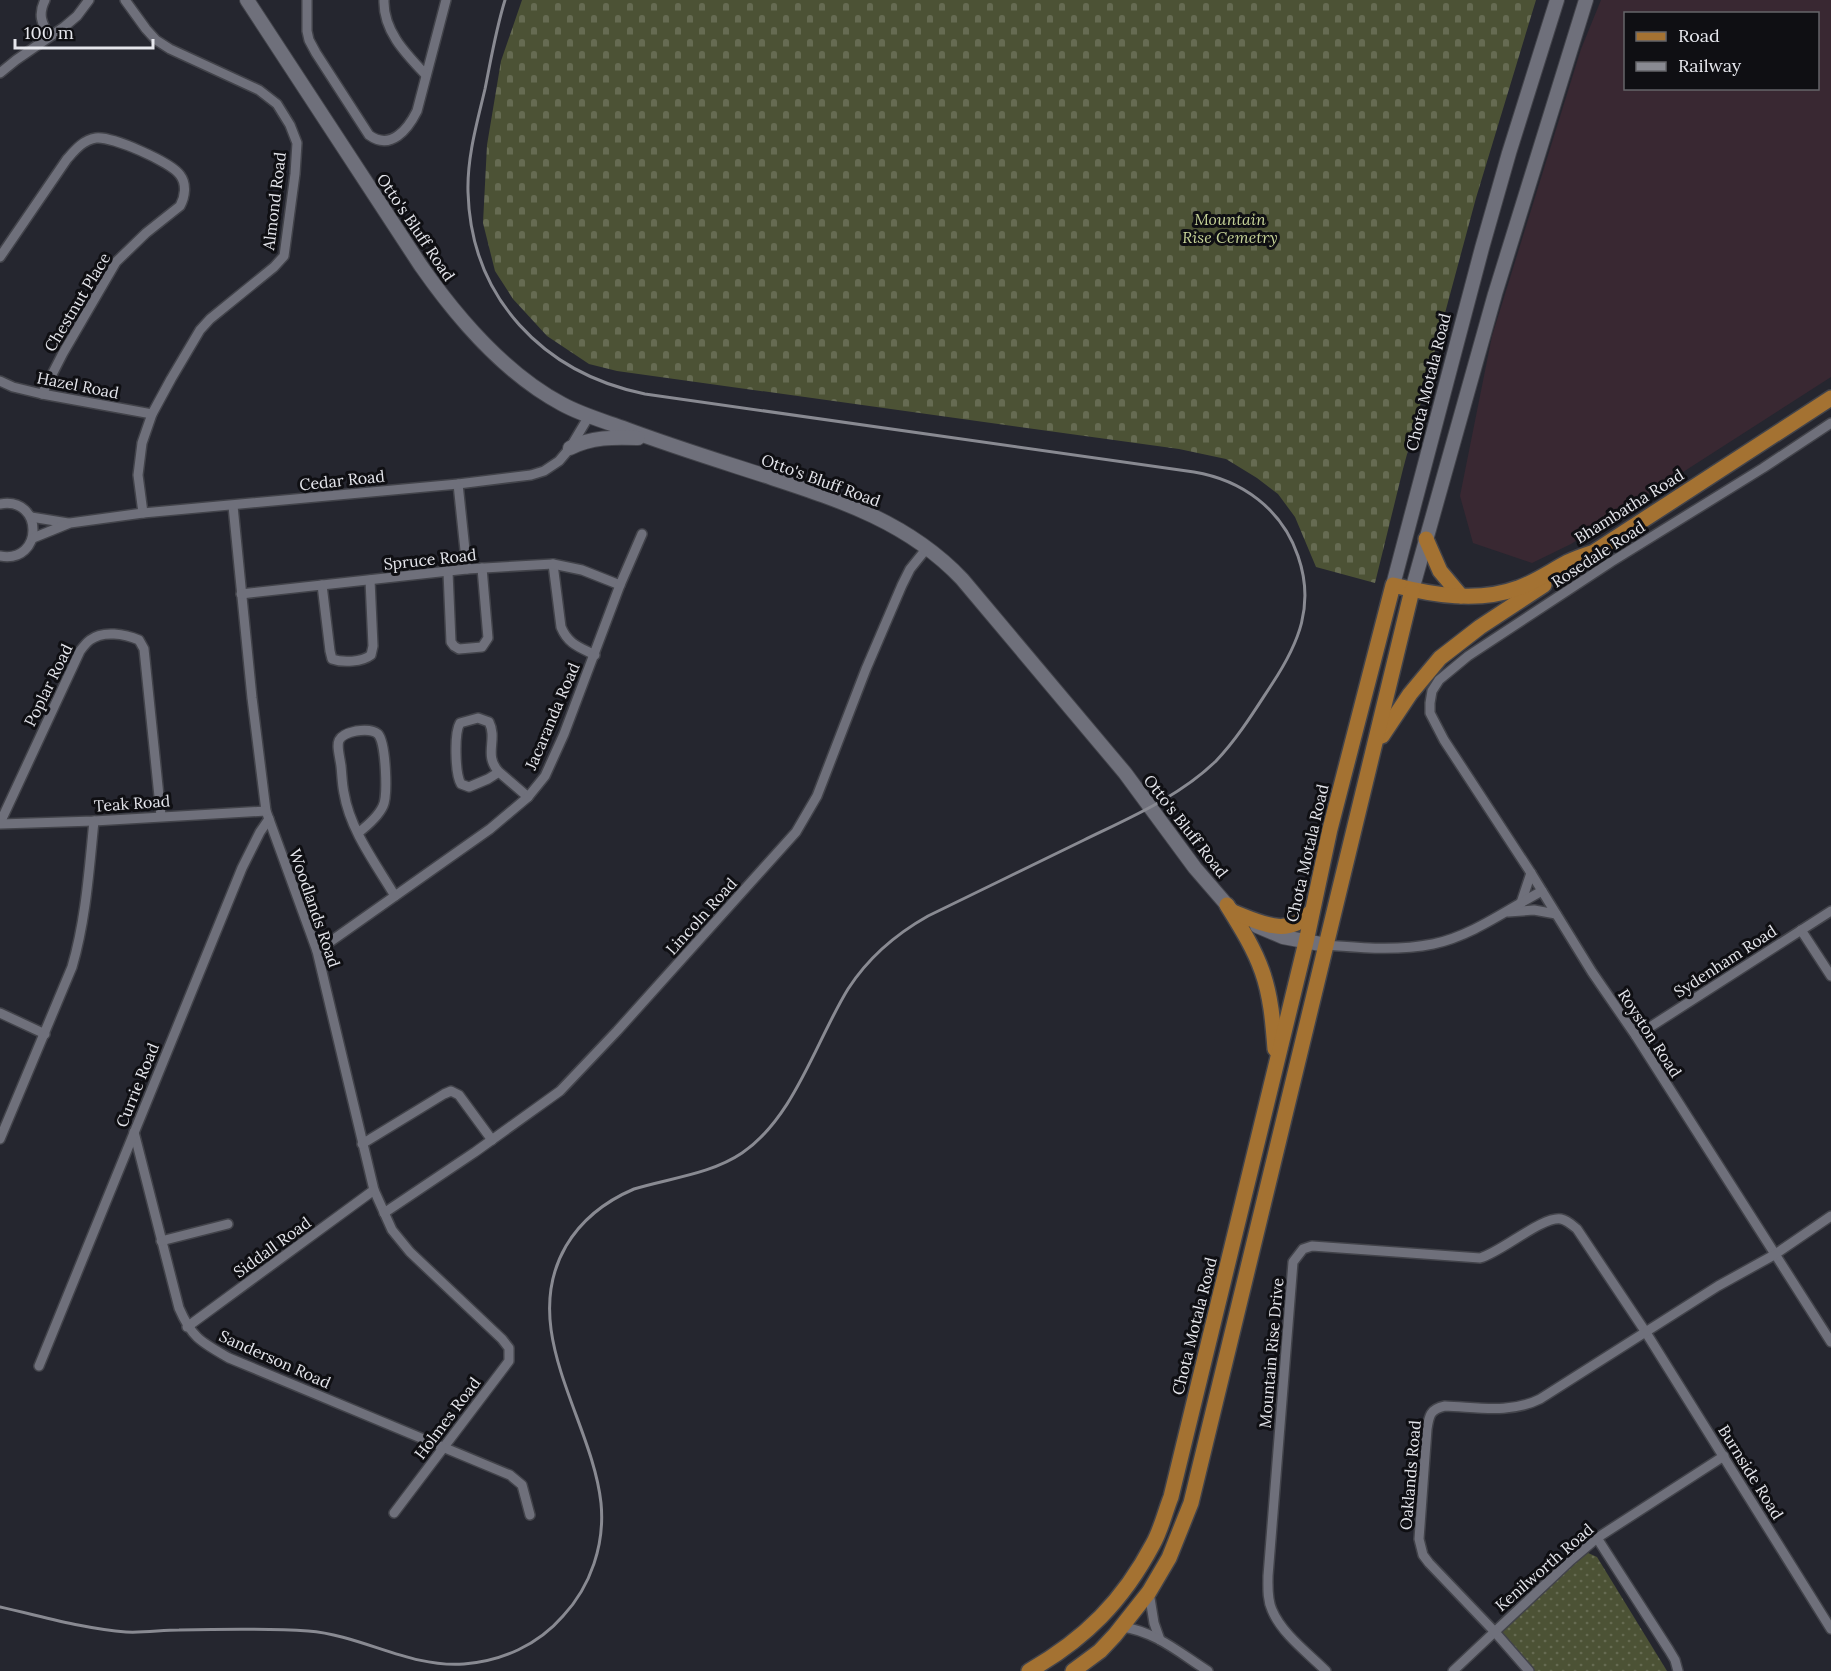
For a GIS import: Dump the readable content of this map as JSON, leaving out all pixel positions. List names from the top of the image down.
{
  "streets": {
    "main road": ["Otto's Bluff Road", "Chota Motala Road", "Bhambatha Road"],
    "street": [
      "Almond Road",
      "Chestnut Place",
      "Hazel Road",
      "Cedar Road",
      "Rosedale Road",
      "Spruce Road",
      "Poplar Road",
      "Jacaranda Road",
      "Teak Road",
      "Woodlands Road",
      "Lincoln Road",
      "Sydenham Road",
      "Royston Road",
      "Currie Road",
      "Siddall Road",
      "Mountain Rise Drive",
      "Sanderson Road",
      "Holmes Road",
      "Burnside Road",
      "Oaklands Road",
      "Kenilworth Road"
    ]
  },
  "crossings": [
    ["Almond Road", "Hazel Road"],
    ["Almond Road", "Cedar Road"],
    ["Otto's Bluff Road", "Chota Motala Road"],
    ["Otto's Bluff Road", "Cedar Road"],
    ["Otto's Bluff Road", "Lincoln Road"],
    ["Otto's Bluff Road", "Royston Road"],
    ["Chestnut Place", "Hazel Road"],
    ["Chota Motala Road", "Bhambatha Road"],
    ["Cedar Road", "Woodlands Road"],
    ["Rosedale Road", "Royston Road"],
    ["Spruce Road", "Jacaranda Road"],
    ["Spruce Road", "Woodlands Road"],
    ["Poplar Road", "Teak Road"],
    ["Jacaranda Road", "Woodlands Road"],
    ["Teak Road", "Woodlands Road"],
    ["Teak Road", "Currie Road"],
    ["Woodlands Road", "Lincoln Road"],
    ["Woodlands Road", "Currie Road"],
    ["Woodlands Road", "Siddall Road"],
    ["Woodlands Road", "Holmes Road"],
    ["Sydenham Road", "Royston Road"],
    ["Royston Road", "Oaklands Road"],
    ["Currie Road", "Sanderson Road"],
    ["Siddall Road", "Sanderson Road"],
    ["Mountain Rise Drive", "Burnside Road"],
    ["Mountain Rise Drive", "Oaklands Road"],
    ["Sanderson Road", "Holmes Road"],
    ["Burnside Road", "Oaklands Road"],
    ["Burnside Road", "Kenilworth Road"],
    ["Oaklands Road", "Kenilworth Road"]
  ],
  "parks": ["Mountain Rise Cemetry"],
  "legend": ["Road", "Railway"],
  "scale_bar": "100 m"
}
